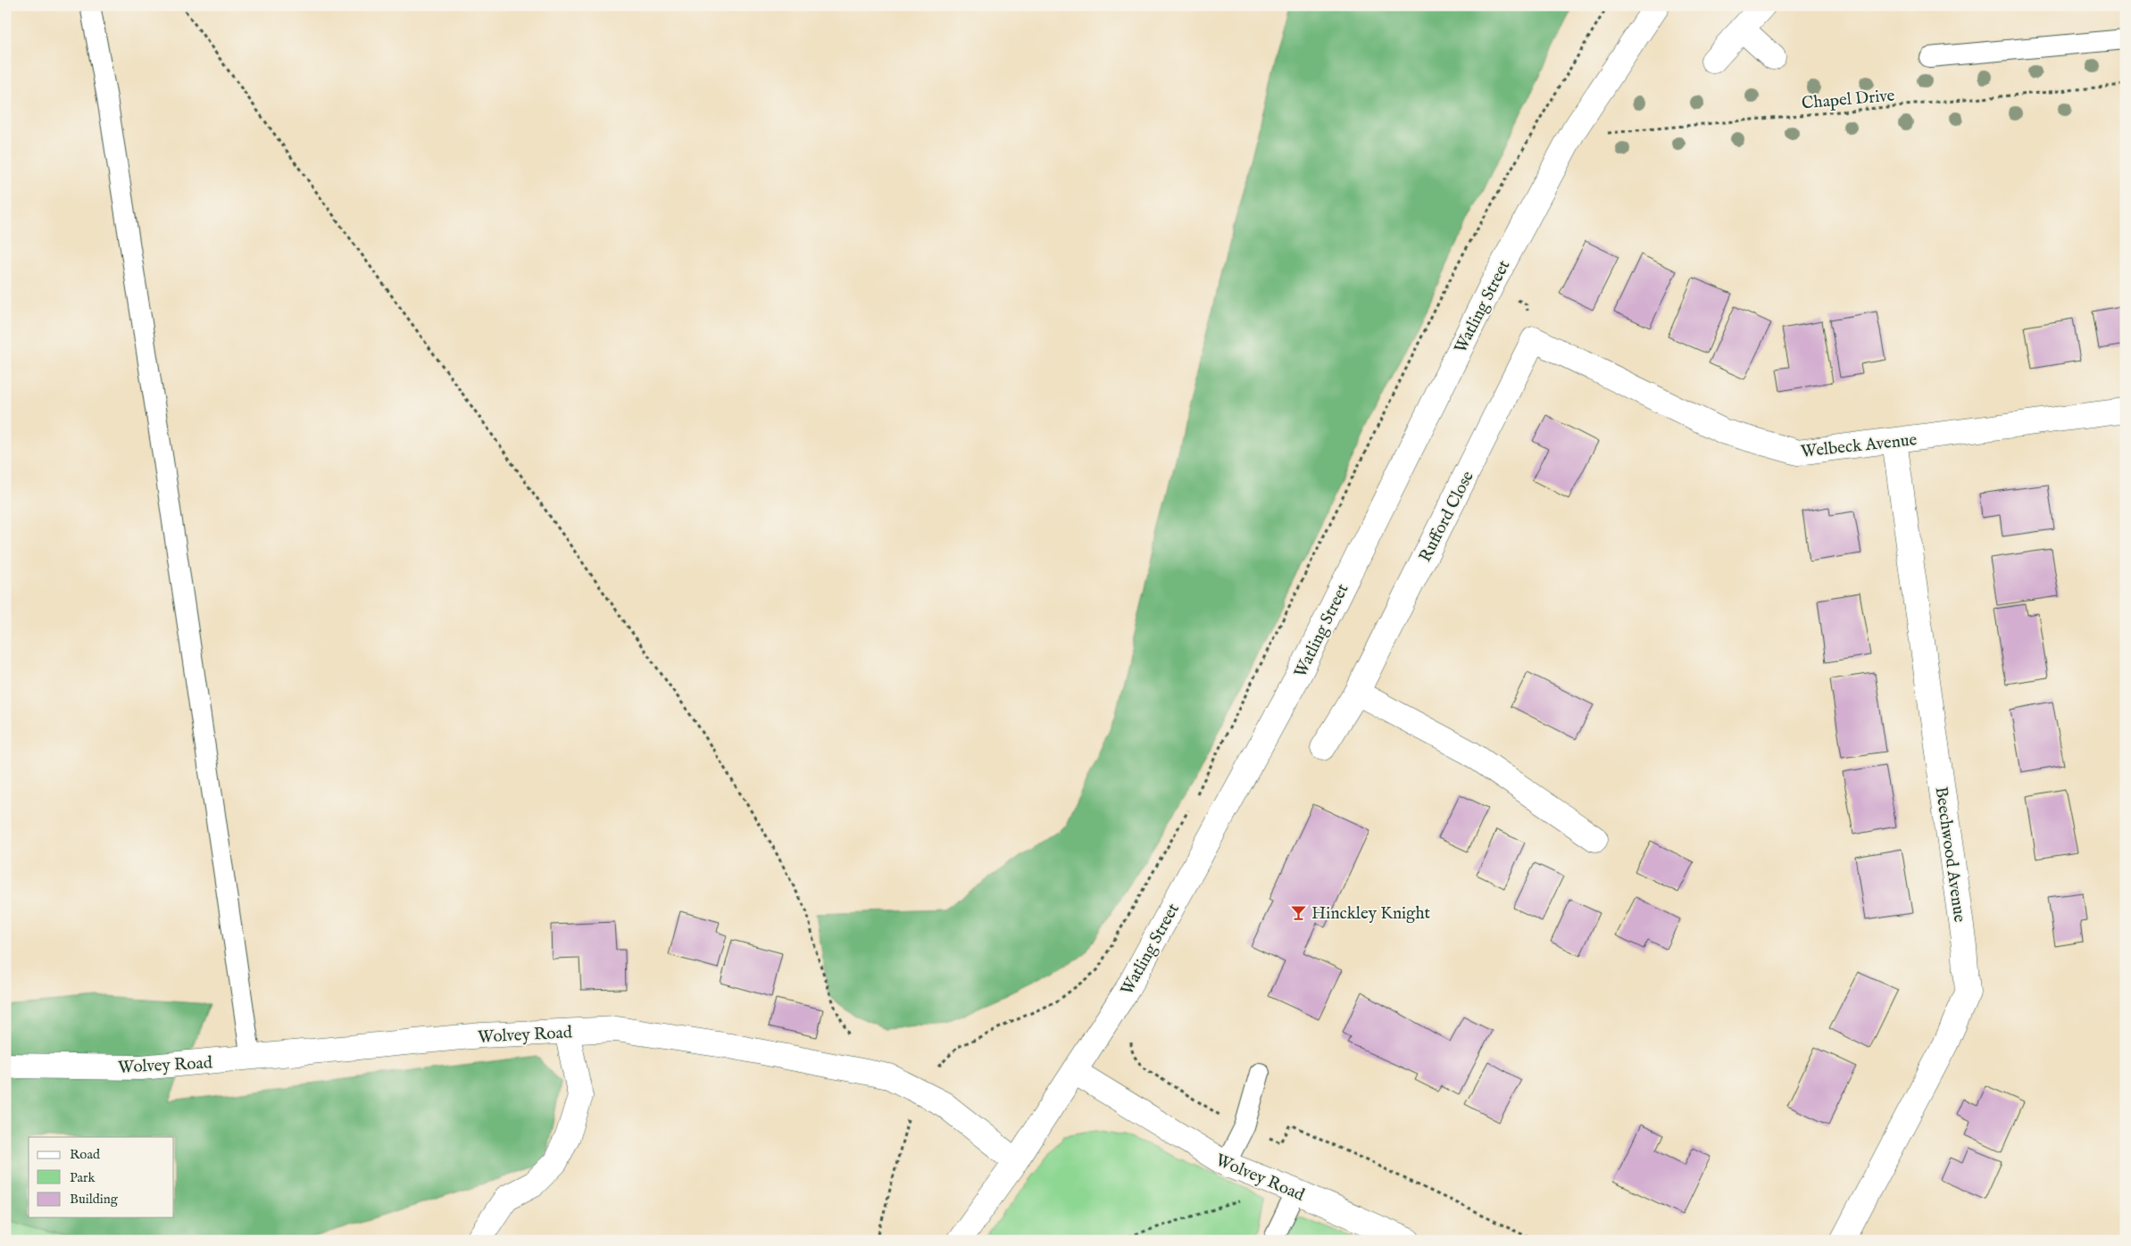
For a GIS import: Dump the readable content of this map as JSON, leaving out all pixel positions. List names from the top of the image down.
{
  "streets": {
    "main road": [
      "Watling Street",
      "Welbeck Avenue",
      "Rufford Close",
      "Beechwood Avenue",
      "Wolvey Road"
    ],
    "path": ["Chapel Drive"]
  },
  "crossings": [
    ["Chapel Drive", "Watling Street"],
    ["Watling Street", "Wolvey Road"],
    ["Welbeck Avenue", "Rufford Close"],
    ["Welbeck Avenue", "Beechwood Avenue"]
  ],
  "places": {
    "bar": ["Hinckley Knight"]
  },
  "legend": ["Road", "Park", "Building"]
}
